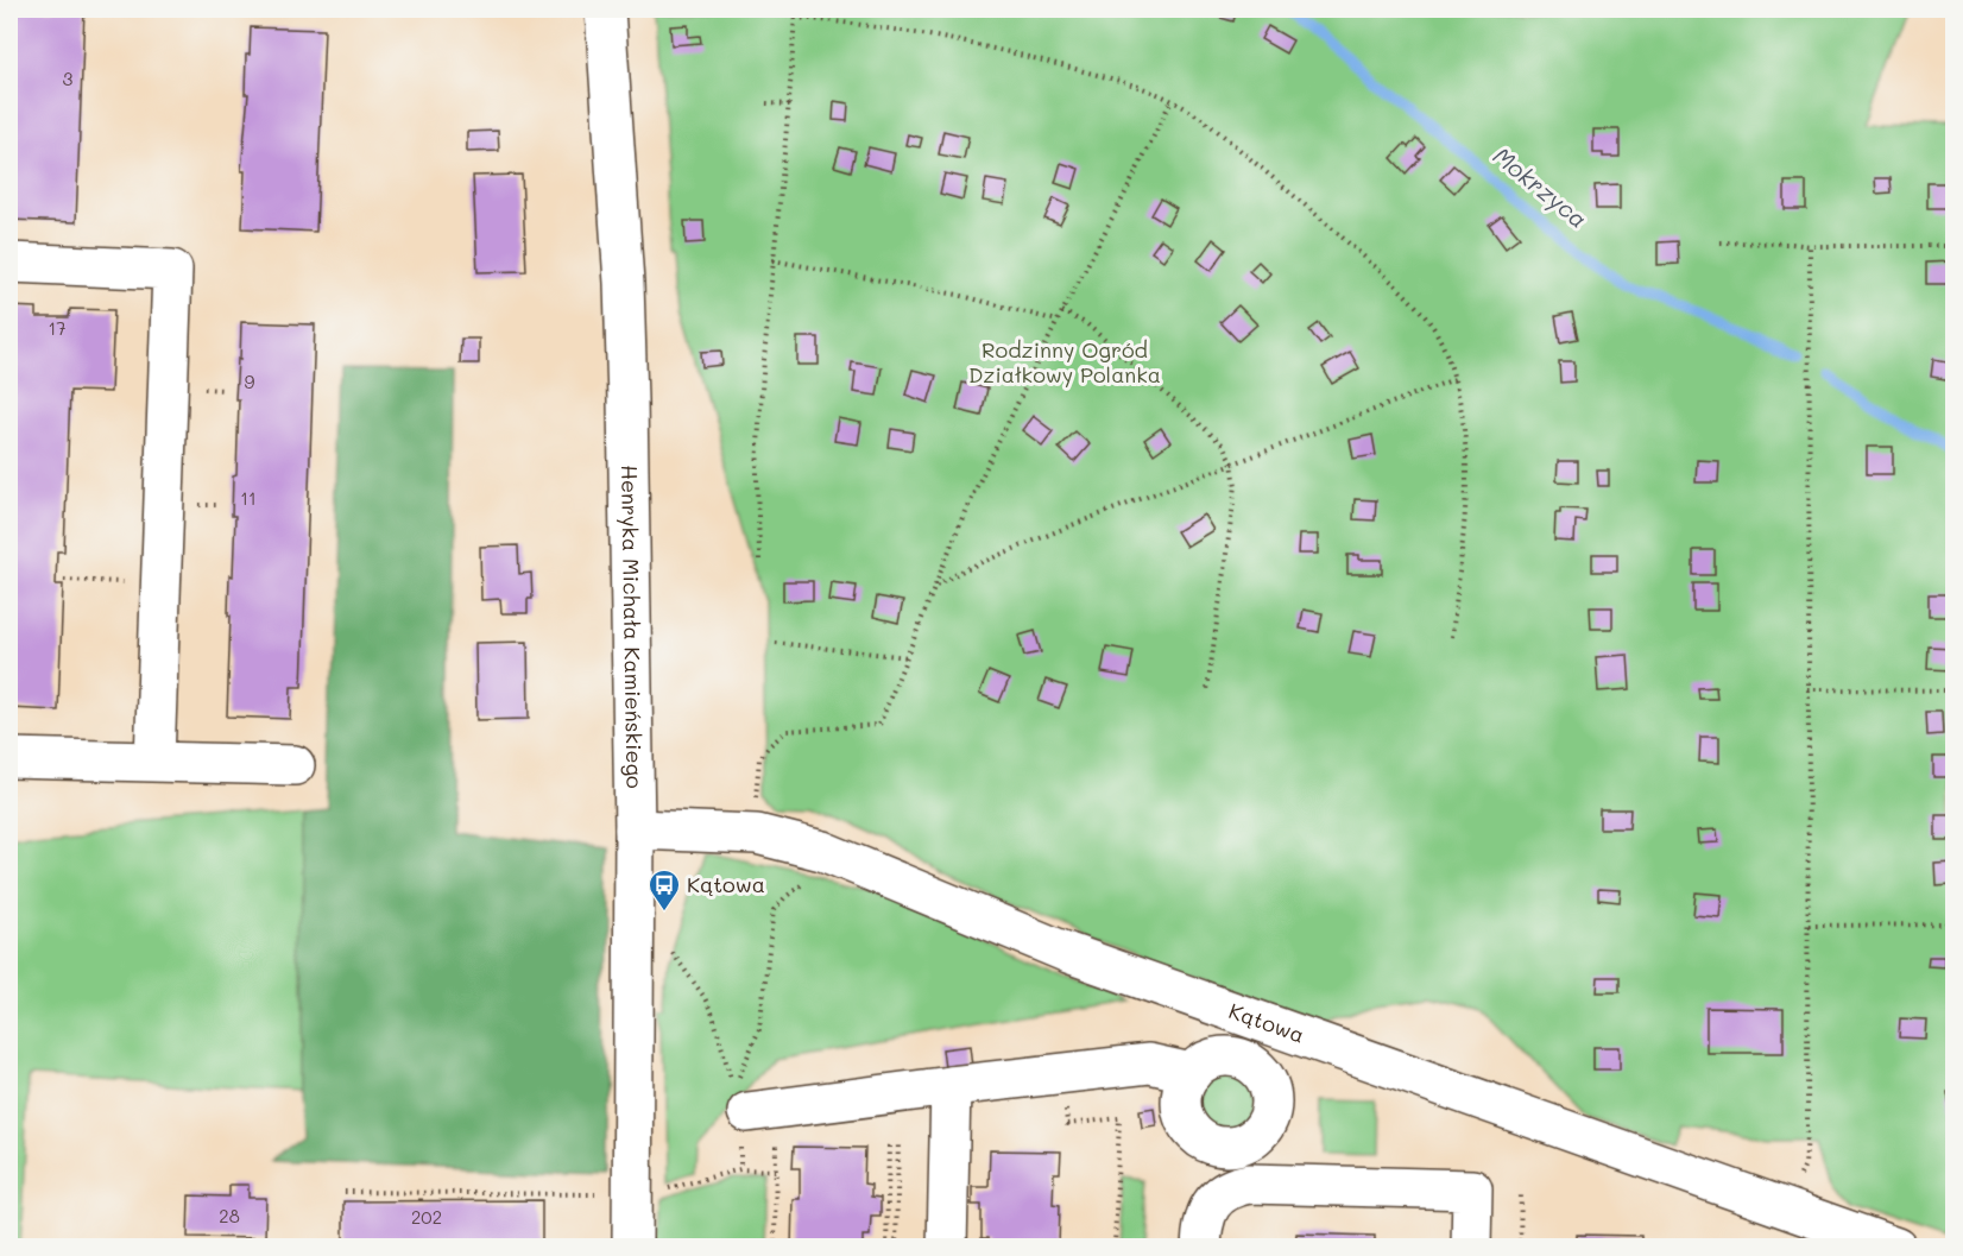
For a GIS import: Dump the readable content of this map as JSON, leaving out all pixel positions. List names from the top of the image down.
{
  "streets": {
    "street": ["Henryka Michała Kamieńskiego", "Kątowa"]
  },
  "crossings": [
    ["Henryka Michała Kamieńskiego", "Kątowa"]
  ],
  "water": ["Mokrzyca"],
  "parks": ["Rodzinny Ogród Działkowy Polanka"],
  "places": {
    "bus stop": ["Kątowa"]
  },
  "house_numbers": [
    "3",
    "17",
    "9",
    "11",
    "28",
    "202"
  ]
}
